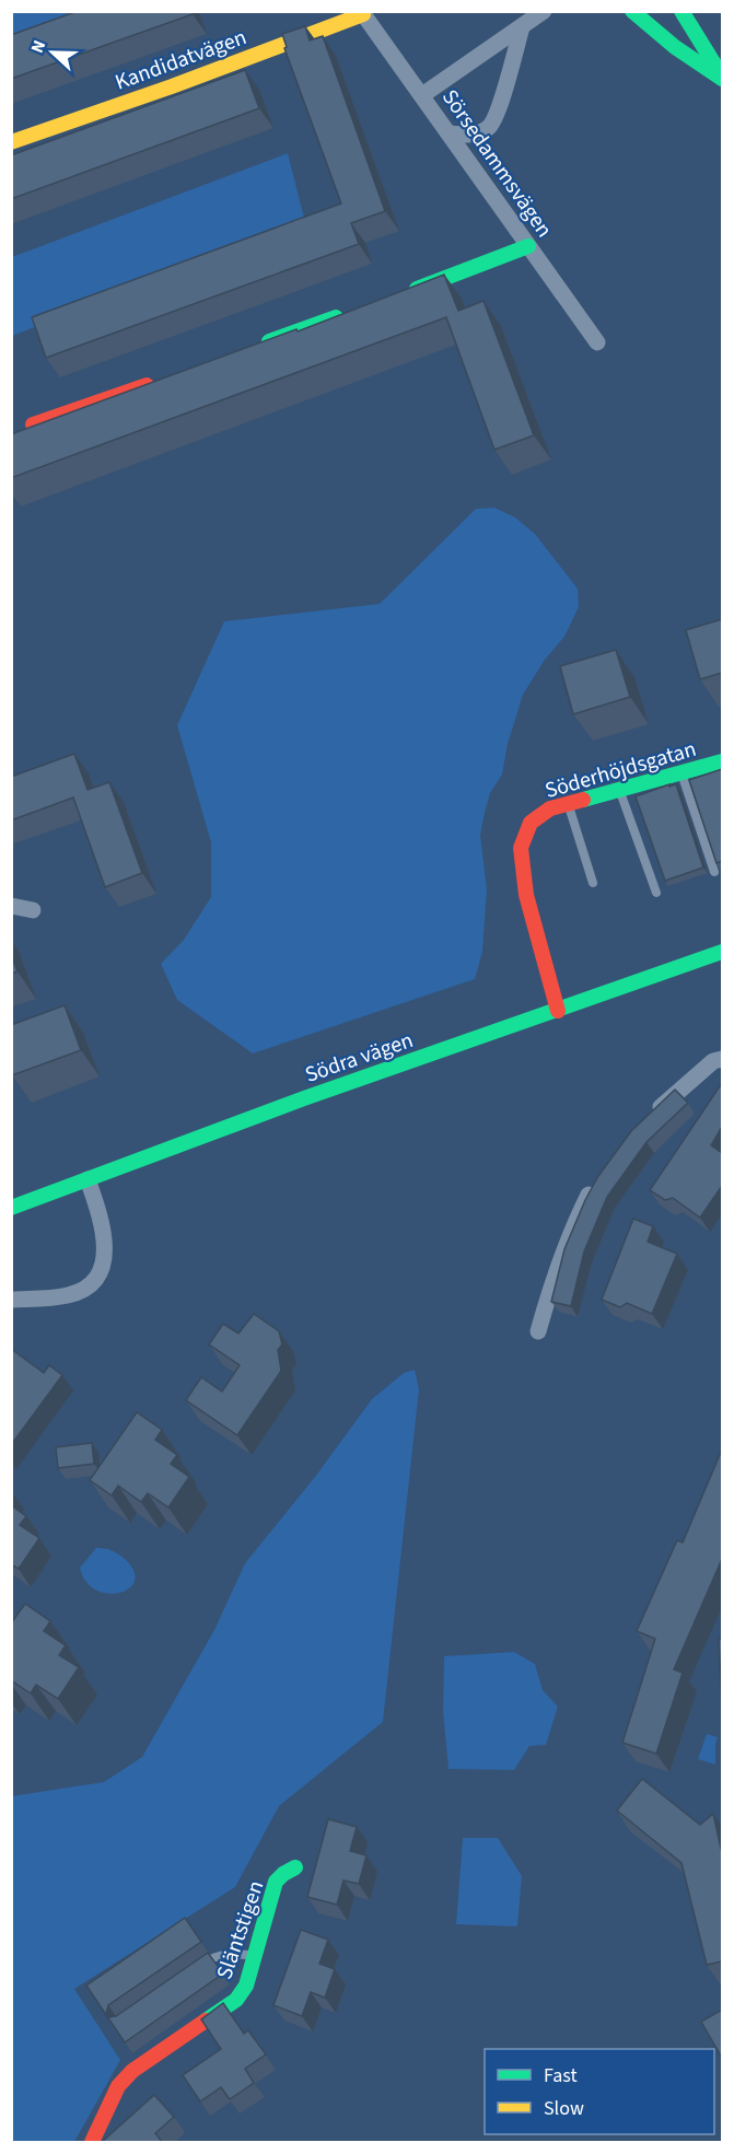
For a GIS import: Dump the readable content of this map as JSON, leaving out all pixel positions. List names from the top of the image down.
{
  "streets": {
    "street": [
      "Kandidatvägen",
      "Sörsedammsvägen",
      "Söderhöjdsgatan",
      "Södra vägen",
      "Släntstigen"
    ]
  },
  "crossings": [
    ["Kandidatvägen", "Sörsedammsvägen"],
    ["Söderhöjdsgatan", "Södra vägen"]
  ],
  "legend": ["Fast", "Slow"],
  "north": "left"
}
